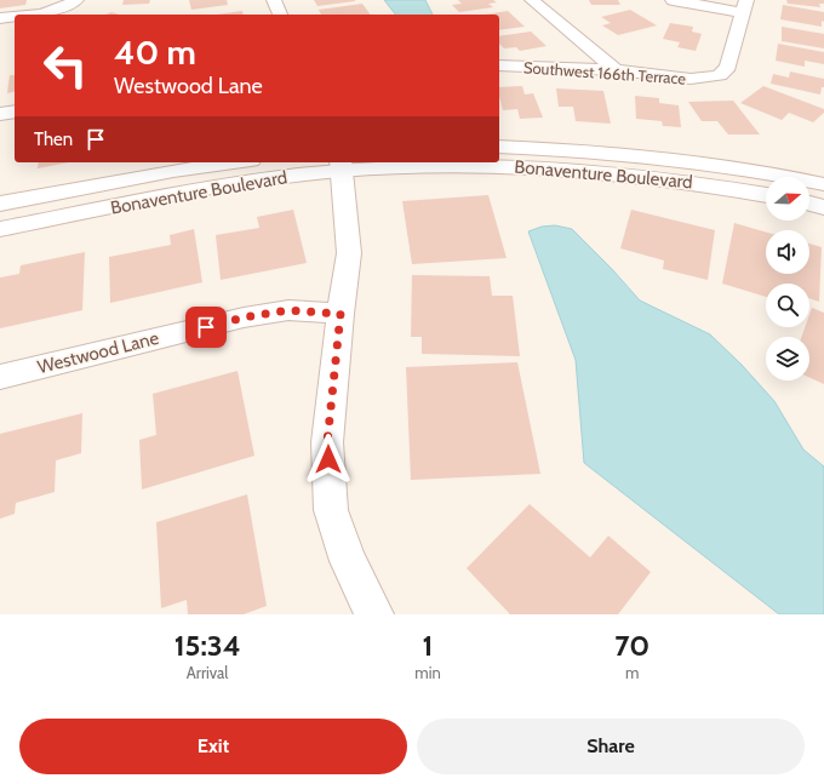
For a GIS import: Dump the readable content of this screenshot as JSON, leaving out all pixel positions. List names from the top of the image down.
{
  "streets": {
    "street": ["Southwest 166th Terrace", "Bonaventure Boulevard", "Westwood Lane"]
  },
  "north": "right",
  "page": {
    "turn": ["40 m", "Westwood Lane"],
    "then": "Then",
    "eta": [
      "15:34",
      "Arrival",
      "1",
      "min",
      "70",
      "m"
    ],
    "buttons": ["Exit", "Share"]
  }
}
